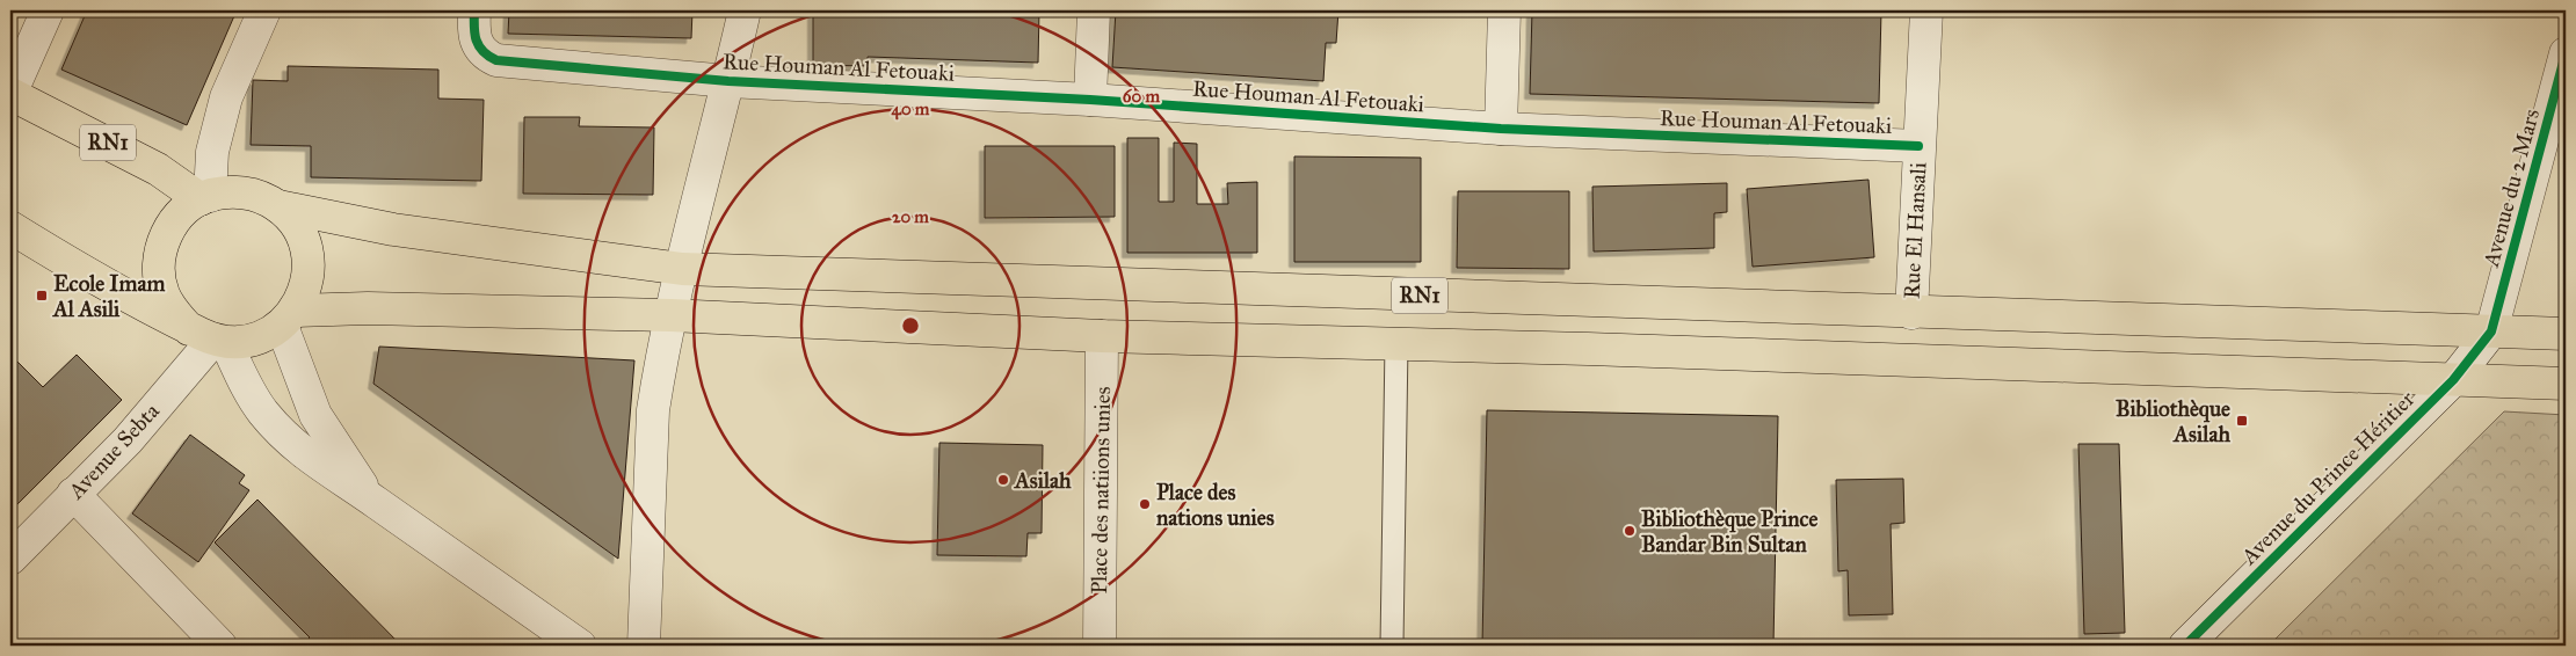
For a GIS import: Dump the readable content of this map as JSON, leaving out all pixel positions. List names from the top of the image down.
{
  "streets": {
    "main road": ["RN1"],
    "street": [
      "Rue Houman Al Fetouaki",
      "Avenue du 2 Mars",
      "Rue El Hansali",
      "Avenue Sebta",
      "Avenue du Prince Héritier",
      "Place des natiions unies"
    ]
  },
  "crossings": [
    ["Rue Houman Al Fetouaki", "Rue El Hansali"],
    ["RN1", "Avenue du 2 Mars"],
    ["RN1", "Rue El Hansali"],
    ["RN1", "Avenue Sebta"],
    ["RN1", "Avenue du Prince Héritier"],
    ["RN1", "Place des natiions unies"],
    ["Avenue du 2 Mars", "Avenue du Prince Héritier"]
  ],
  "places": {
    "transit": ["Ecole Imam Al Asili", "Bibliothèque Asilah"],
    "other": ["Asilah", "Place des nations unies", "Bibliothèque Prince Bandar Bin Sultan"]
  },
  "rings": ["60 m", "40 m", "20 m"]
}
